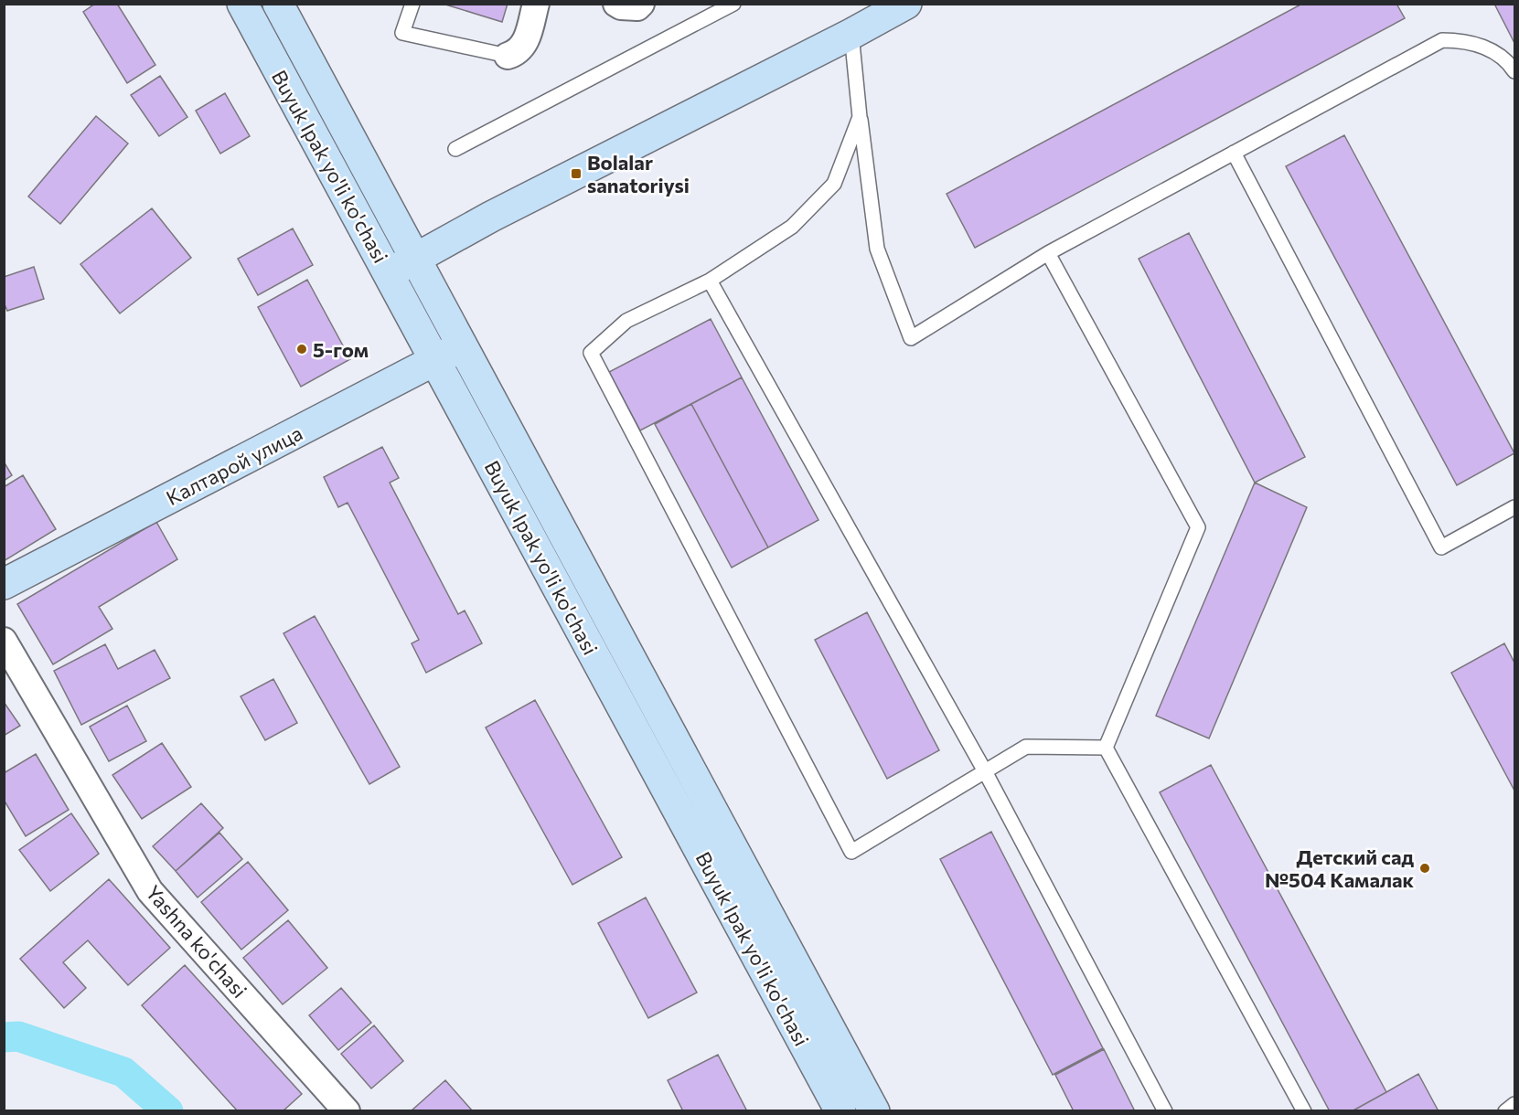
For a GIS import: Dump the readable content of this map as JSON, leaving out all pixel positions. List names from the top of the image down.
{
  "streets": {
    "main road": ["Buyuk Ipak yo'li ko'chasi", "Калтарой улица"],
    "street": ["Yashna ko'chasi"]
  },
  "crossings": [
    ["Buyuk Ipak yo'li ko'chasi", "Калтарой улица"]
  ],
  "places": {
    "transit": ["Bolalar sanatoriysi"],
    "other": ["5-гом", "Детский сад №504 Камалак"]
  }
}
